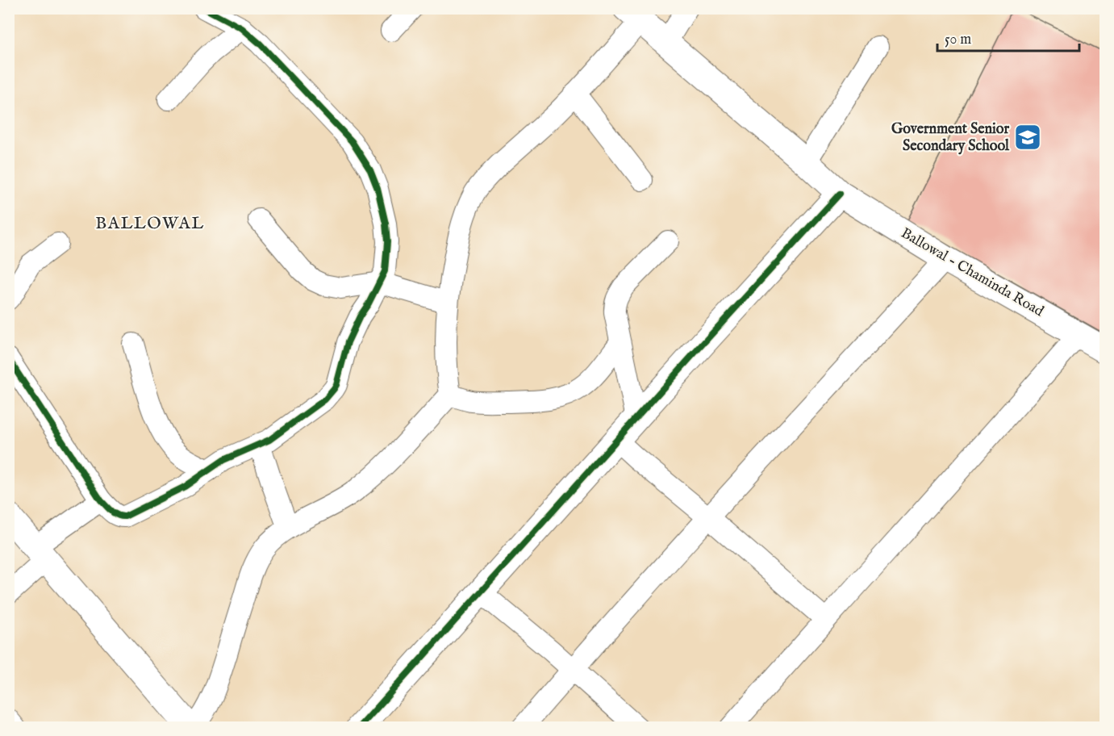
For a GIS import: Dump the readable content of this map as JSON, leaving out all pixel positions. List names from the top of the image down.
{
  "streets": {
    "street": ["Ballowal - Chaminda Road"]
  },
  "districts": ["BALLOWAL"],
  "places": {
    "school or university": ["Government Senior Secondary School"]
  },
  "scale_bar": "50 m"
}
